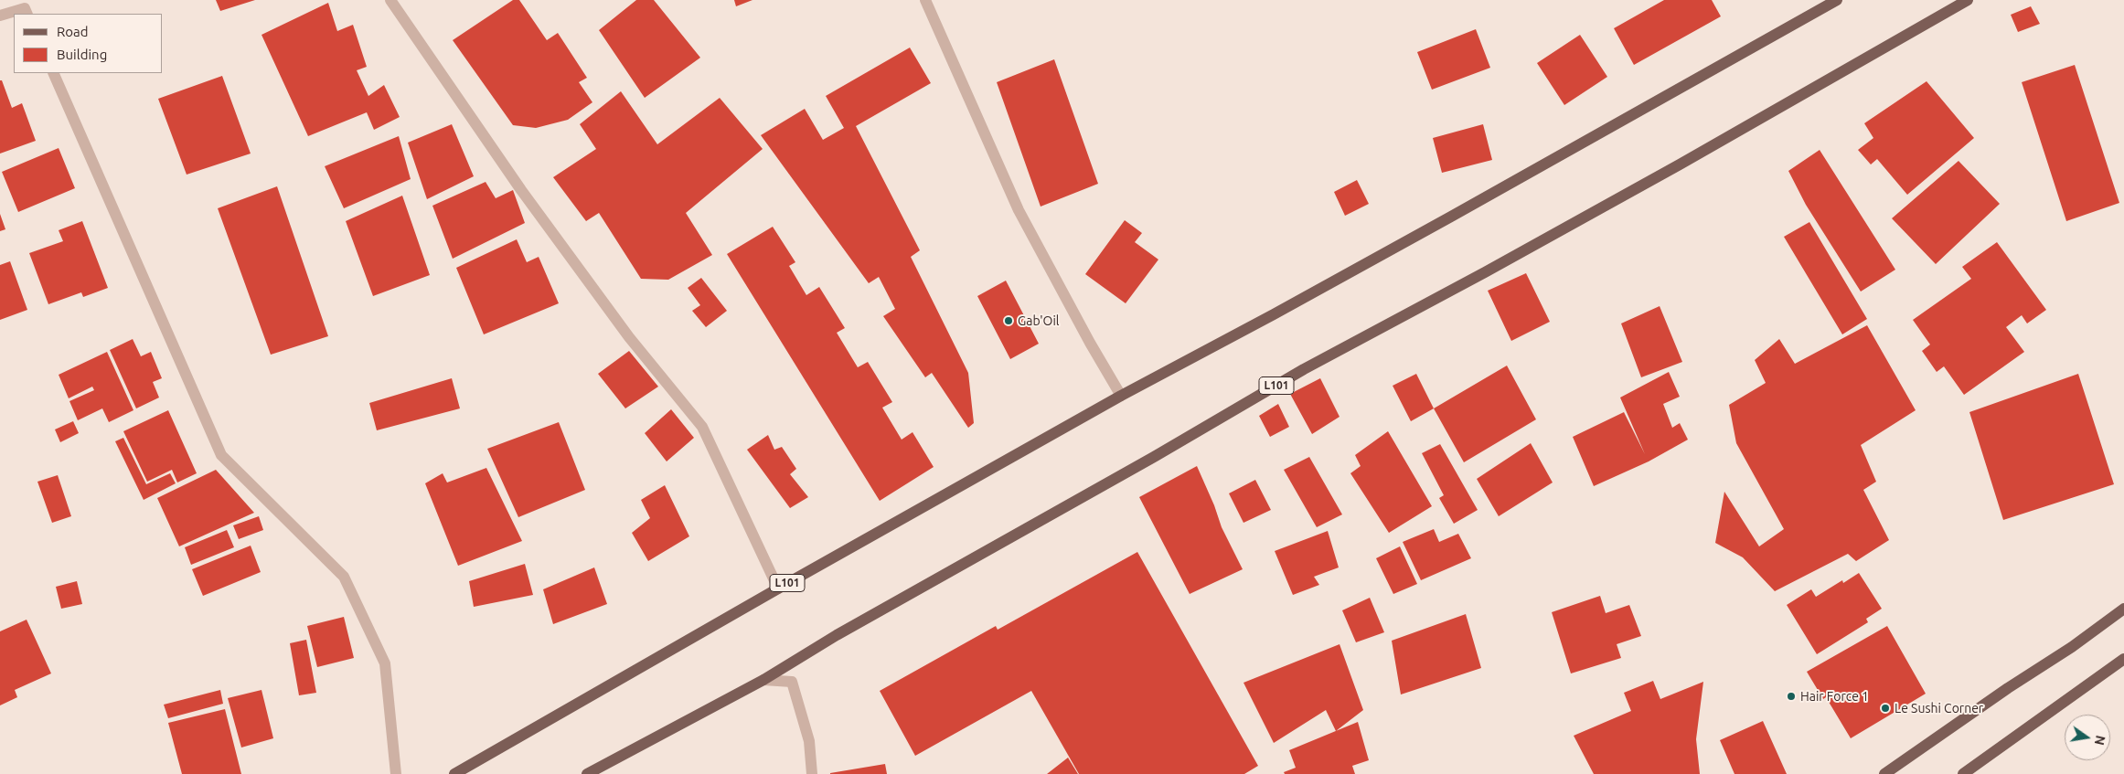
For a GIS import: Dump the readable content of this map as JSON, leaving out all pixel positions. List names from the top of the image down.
{
  "streets": {
    "main road": ["L101"]
  },
  "places": ["Gab'Oil", "Hair Force 1", "Le Sushi Corner"],
  "legend": ["Road", "Building"],
  "north": "right"
}
